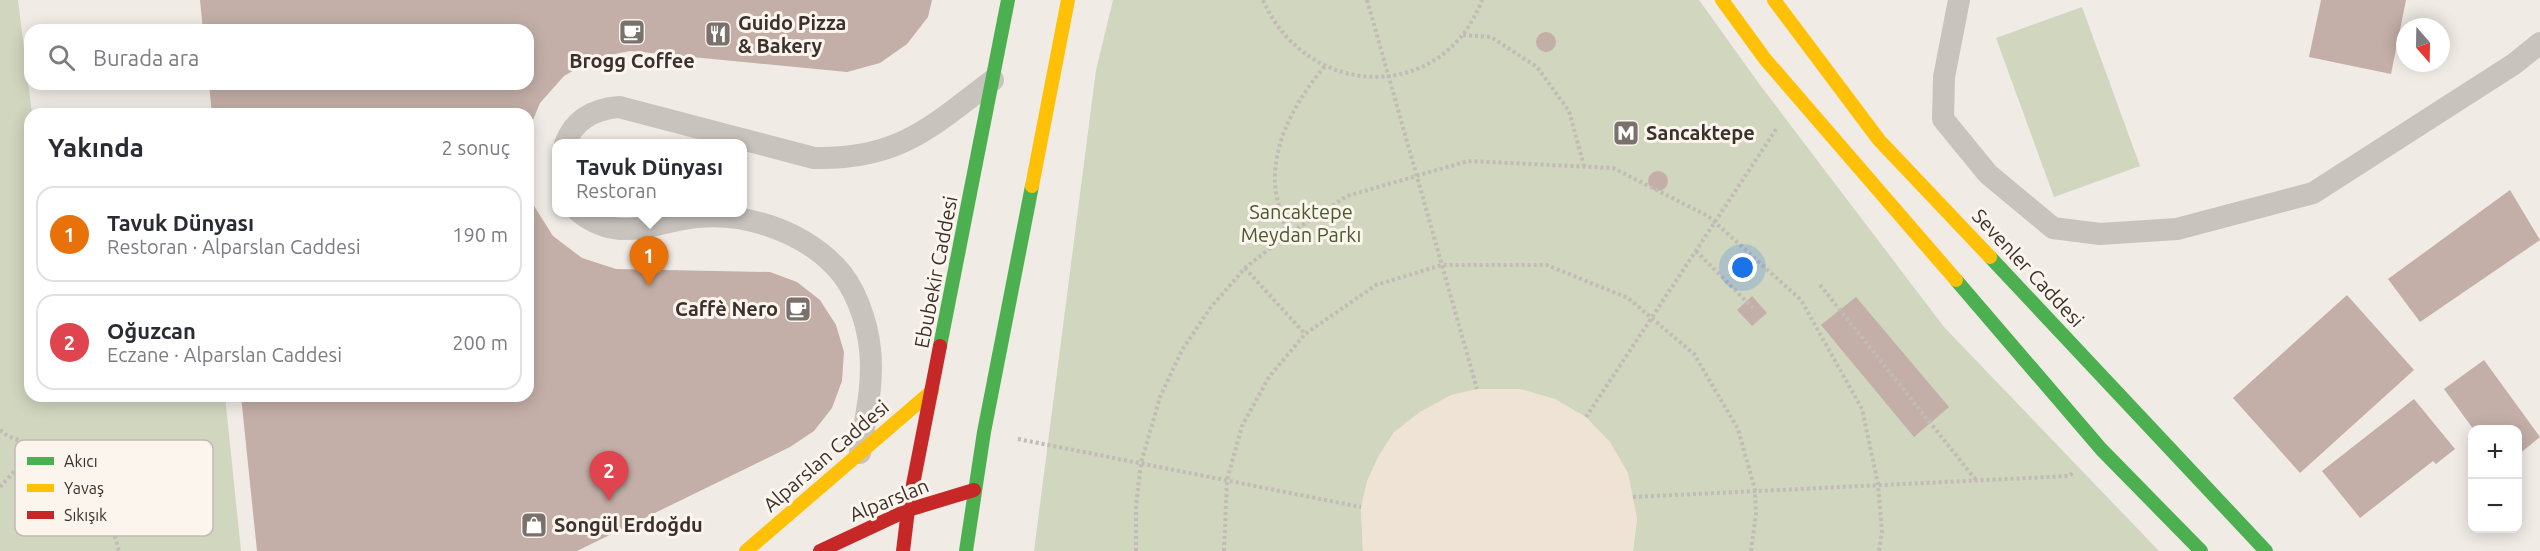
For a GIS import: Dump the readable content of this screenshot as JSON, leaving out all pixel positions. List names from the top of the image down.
{
  "streets": {
    "main road": [
      "Sevenler Caddesi",
      "Ebubekir Caddesi",
      "Alparslan Caddesi",
      "Alparslan"
    ]
  },
  "crossings": [
    ["Ebubekir Caddesi", "Alparslan Caddesi"],
    ["Ebubekir Caddesi", "Alparslan"]
  ],
  "parks": ["Sancaktepe Meydan Parkı"],
  "places": {
    "cafe": ["Brogg Coffee", "Caffè Nero"],
    "restaurant": ["Guido Pizza & Bakery"],
    "metro station": ["Sancaktepe"],
    "shop": ["Songül Erdoğdu"]
  },
  "legend": ["Akıcı", "Yavaş", "Sıkışık"],
  "north": "bottom",
  "page": {
    "search": "Burada ara",
    "heading": ["Yakında", "2 sonuç"],
    "popup": ["Tavuk Dünyası", "Restoran"],
    "list": [
      {
        "mark": "1",
        "name": "Tavuk Dünyası",
        "note": "Restoran · Alparslan Caddesi",
        "value": "190 m"
      },
      {
        "mark": "2",
        "name": "Oğuzcan",
        "note": "Eczane · Alparslan Caddesi",
        "value": "200 m"
      }
    ],
    "pins": ["1", "2"],
    "map_buttons": ["+", "−"]
  }
}
